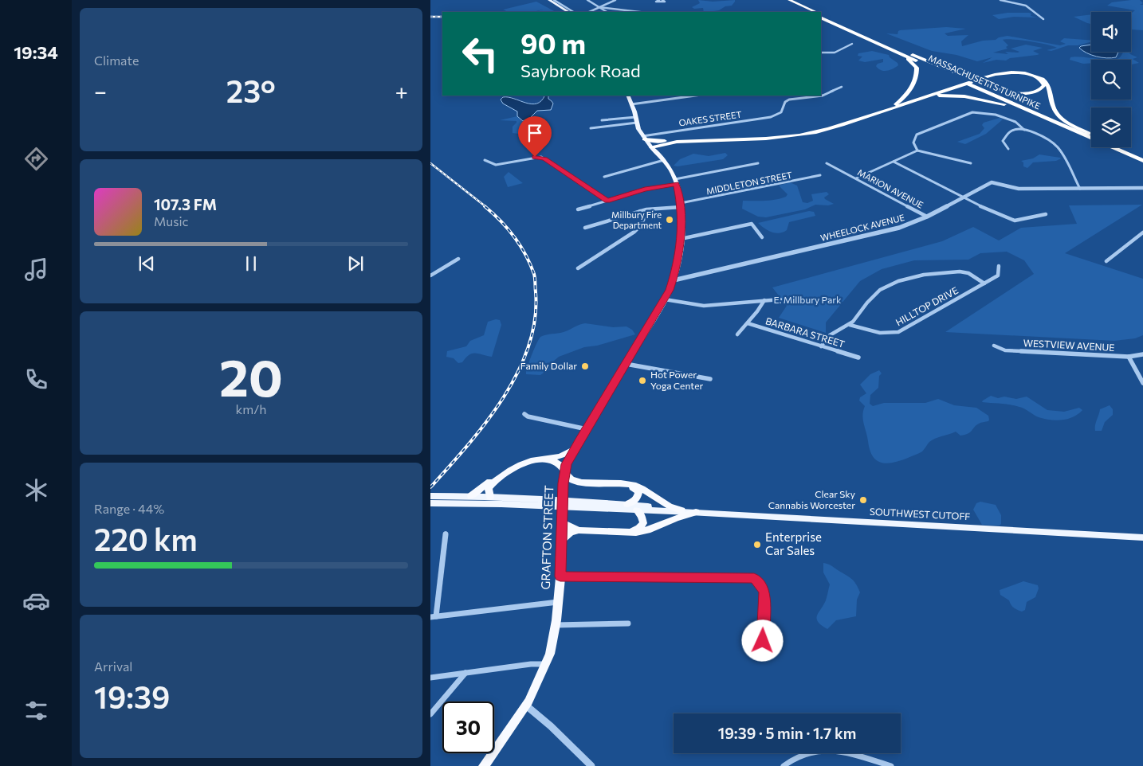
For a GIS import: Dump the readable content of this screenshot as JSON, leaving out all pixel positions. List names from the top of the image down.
{
  "streets": {
    "highway": ["MASSACHUSETTS TURNPIKE", "SOUTHWEST CUTOFF", "GRAFTON STREET"],
    "street": [
      "OAKES STREET",
      "MIDDLETON STREET",
      "MARION AVENUE",
      "WHEELOCK AVENUE",
      "HILLTOP DRIVE",
      "BARBARA STREET",
      "WESTVIEW AVENUE"
    ]
  },
  "crossings": [
    ["MIDDLETON STREET", "GRAFTON STREET"],
    ["MARION AVENUE", "WHEELOCK AVENUE"],
    ["WHEELOCK AVENUE", "GRAFTON STREET"]
  ],
  "parks": ["E. Millbury Park"],
  "places": [
    "Millbury Fire Department",
    "Family Dollar",
    "Hot Power Yoga Center",
    "Clear Sky Cannabis Worcester",
    "Enterprise Car Sales"
  ],
  "page": {
    "tabs": "19:34",
    "tile": [
      "Climate",
      ["20", "km/h"],
      ["Range · 44%", "220 km"],
      ["Arrival", "19:39"]
    ],
    "turn": ["90 m", "Saybrook Road"],
    "heat": ["−", "23°", "+"],
    "song": ["107.3 FM", "Music"],
    "limit": "30",
    "trip": "19:39 · 5 min · 1.7 km"
  }
}
